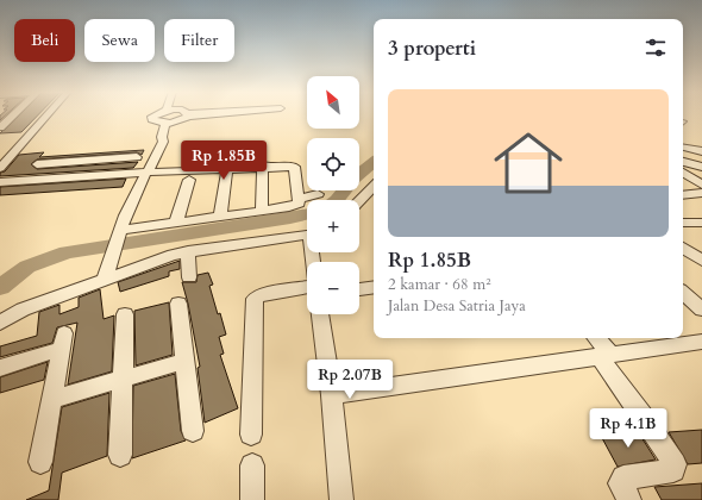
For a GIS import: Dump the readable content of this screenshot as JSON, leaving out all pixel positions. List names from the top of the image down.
{
  "north": "top left",
  "page": {
    "chip": ["Beli", "Sewa", "Filter"],
    "heading": "3 properti",
    "map_buttons": ["+", "−"],
    "list": [
      {
        "name": "Rp 1.85B",
        "note": "2 kamar · 68 m² · Jalan Desa Satria Jaya"
      }
    ],
    "price": ["Rp 1.85B", "Rp 2.07B", "Rp 4.1B"]
  }
}
